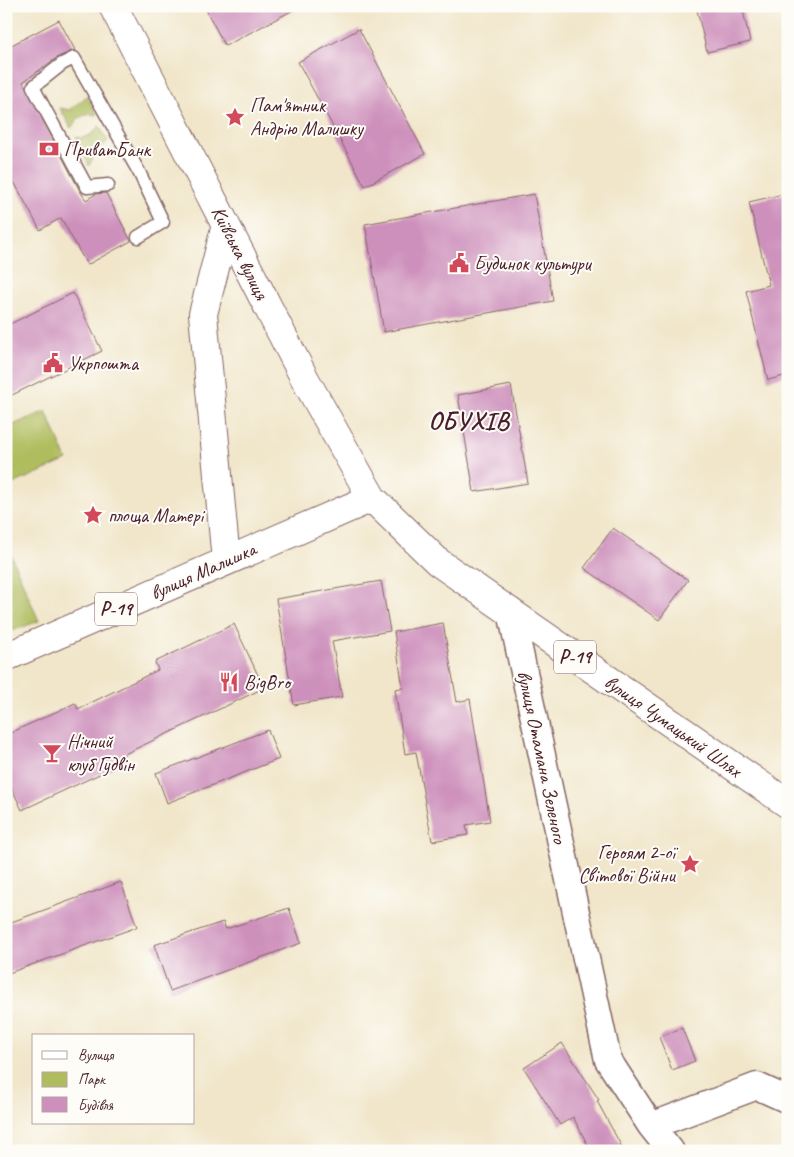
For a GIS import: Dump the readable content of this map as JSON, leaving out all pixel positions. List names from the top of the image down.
{
  "streets": {
    "main road": [
      "Київська вулиця",
      "вулиця Малишка",
      "Р-19",
      "вулиця Чумацький Шлях"
    ],
    "street": ["вулиця Отамана Зеленого"]
  },
  "crossings": [
    ["Київська вулиця", "вулиця Малишка"],
    ["Київська вулиця", "вулиця Чумацький Шлях"],
    ["вулиця Малишка", "вулиця Чумацький Шлях"],
    ["вулиця Чумацький Шлях", "вулиця Отамана Зеленого"]
  ],
  "districts": ["ОБУХІВ"],
  "places": {
    "place": ["Пам'ятник Андрію Малишку", "площа Матері", "Героям 2-ої Світової Війни"],
    "bank": ["ПриватБанк"],
    "public building": ["Будинок культури", "Укрпошта"],
    "restaurant": ["BigBro"],
    "bar": ["Нічний клуб Гудвін"]
  },
  "legend": ["Вулиця", "Парк", "Будівля"]
}
